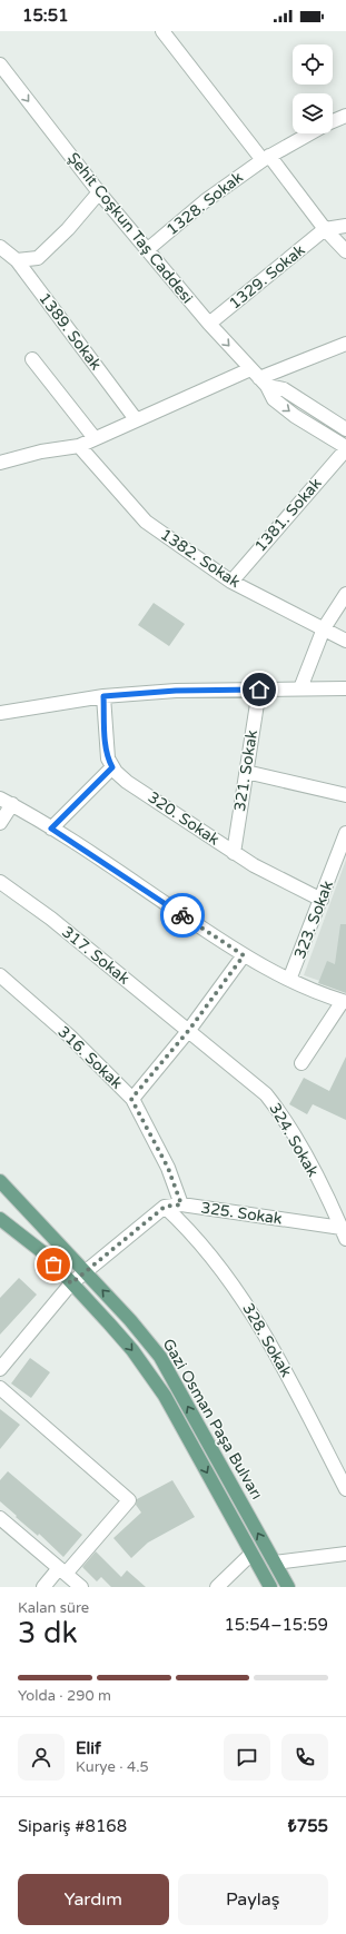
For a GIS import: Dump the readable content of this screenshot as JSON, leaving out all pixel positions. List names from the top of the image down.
{
  "streets": {
    "main road": ["Gazi Osman Paşa Bulvarı"],
    "street": [
      "1328. Sokak",
      "Şehit Coşkun Taş Caddesi",
      "1329. Sokak",
      "1389. Sokak",
      "1381. Sokak",
      "1382. Sokak",
      "321. Sokak",
      "320. Sokak",
      "323. Sokak",
      "317. Sokak",
      "316. Sokak",
      "324. Sokak",
      "325. Sokak",
      "328. Sokak"
    ]
  },
  "crossings": [
    ["1328. Sokak", "Şehit Coşkun Taş Caddesi"],
    ["Şehit Coşkun Taş Caddesi", "1329. Sokak"],
    ["Şehit Coşkun Taş Caddesi", "1381. Sokak"],
    ["1381. Sokak", "1382. Sokak"],
    ["321. Sokak", "320. Sokak"],
    ["320. Sokak", "323. Sokak"],
    ["317. Sokak", "324. Sokak"],
    ["316. Sokak", "325. Sokak"],
    ["324. Sokak", "325. Sokak"],
    ["325. Sokak", "328. Sokak"]
  ],
  "one_way": ["Şehit Coşkun Taş Caddesi"],
  "page": {
    "status": "15:51",
    "heading": ["3 dk", "Kalan süre", "15:54–15:59"],
    "panel": [
      "Elif",
      "Kurye · 4.5",
      "Sipariş #8168",
      "₺755"
    ],
    "bar": "Yolda · 290 m",
    "buttons": ["Yardım", "Paylaş"]
  }
}
